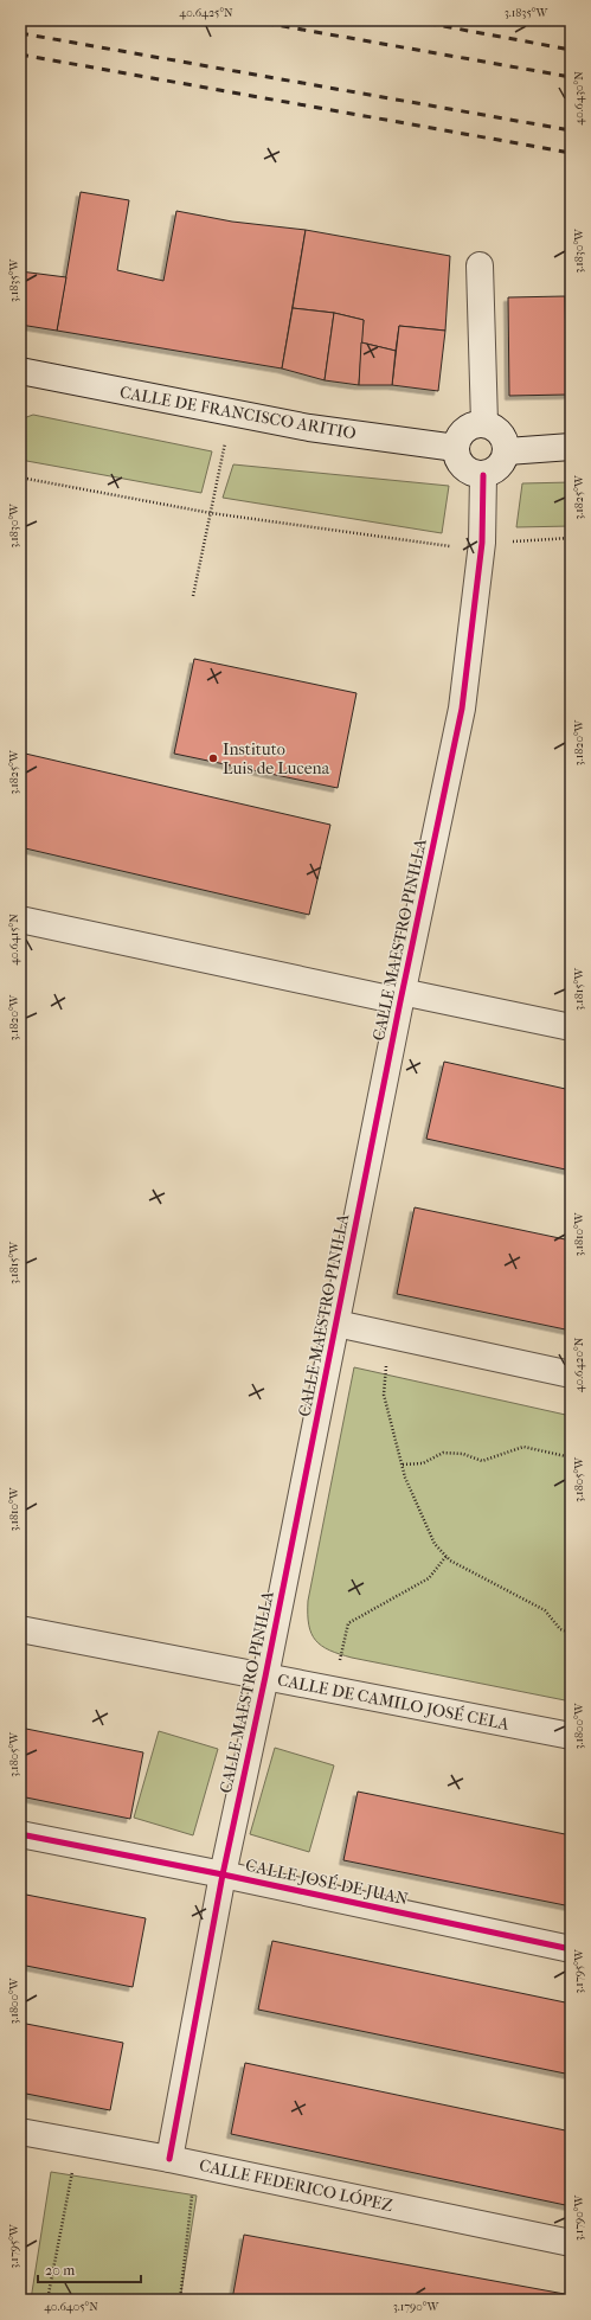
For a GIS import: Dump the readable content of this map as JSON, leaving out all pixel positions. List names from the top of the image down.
{
  "streets": {
    "street": [
      "CALLE DE FRANCISCO ARITIO",
      "CALLE MAESTRO PINILLA",
      "CALLE DE CAMILO JOSÉ CELA",
      "CALLE JOSÉ DE JUAN",
      "CALLE FEDERICO LÓPEZ"
    ]
  },
  "crossings": [
    ["CALLE DE FRANCISCO ARITIO", "CALLE MAESTRO PINILLA"],
    ["CALLE MAESTRO PINILLA", "CALLE DE CAMILO JOSÉ CELA"],
    ["CALLE MAESTRO PINILLA", "CALLE JOSÉ DE JUAN"],
    ["CALLE MAESTRO PINILLA", "CALLE FEDERICO LÓPEZ"]
  ],
  "places": ["Instituto Luis de Lucena"],
  "scale_bar": "20 m",
  "coordinates": [
    "40.6425°N",
    "3.1835°W",
    "40.6430°N",
    "3.1830°W",
    "3.1825°W",
    "3.1820°W",
    "40.6415°N",
    "3.1815°W",
    "3.1810°W",
    "40.6420°N",
    "3.1805°W",
    "3.1800°W",
    "3.1795°W",
    "3.1790°W",
    "40.6405°N"
  ]
}
